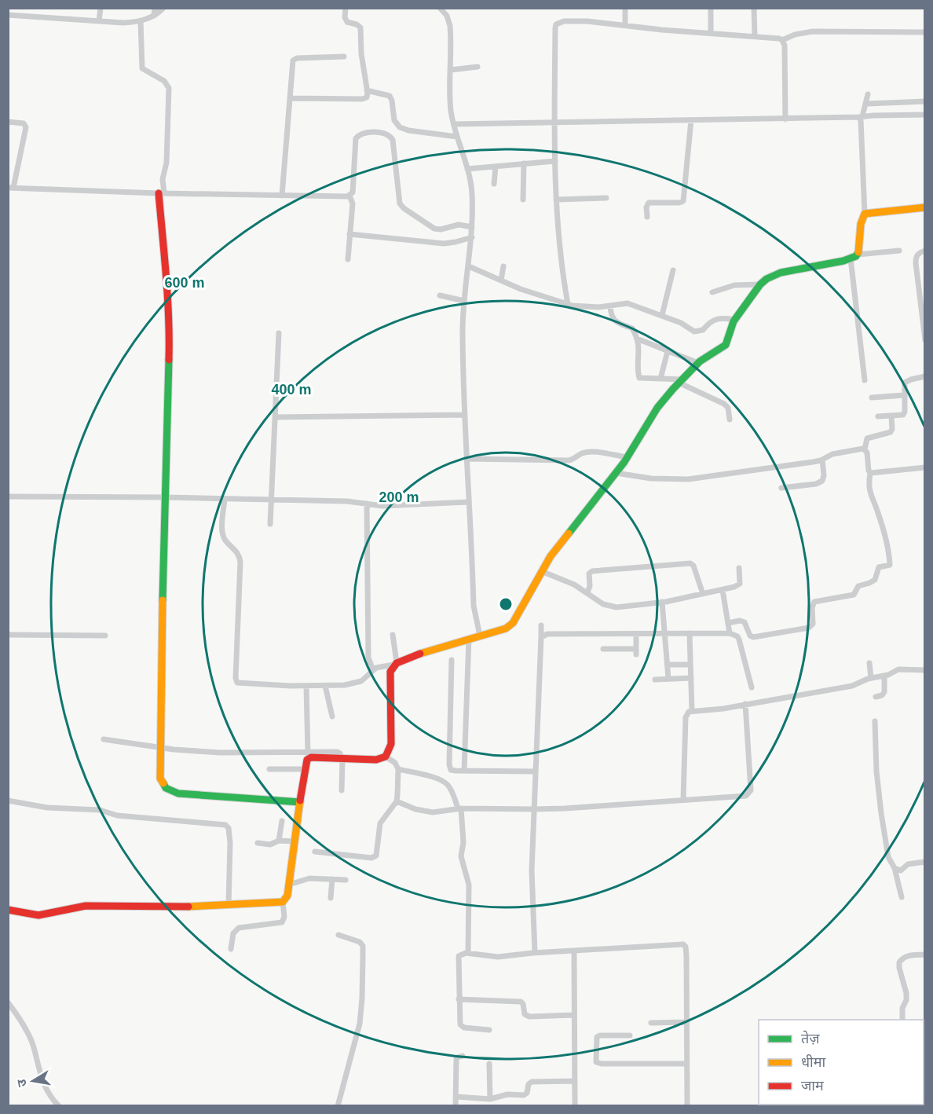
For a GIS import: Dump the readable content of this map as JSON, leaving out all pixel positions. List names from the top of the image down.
{
  "legend": ["तेज़", "धीमा", "जाम"],
  "north": "left",
  "rings": ["600 m", "400 m", "200 m"]
}
